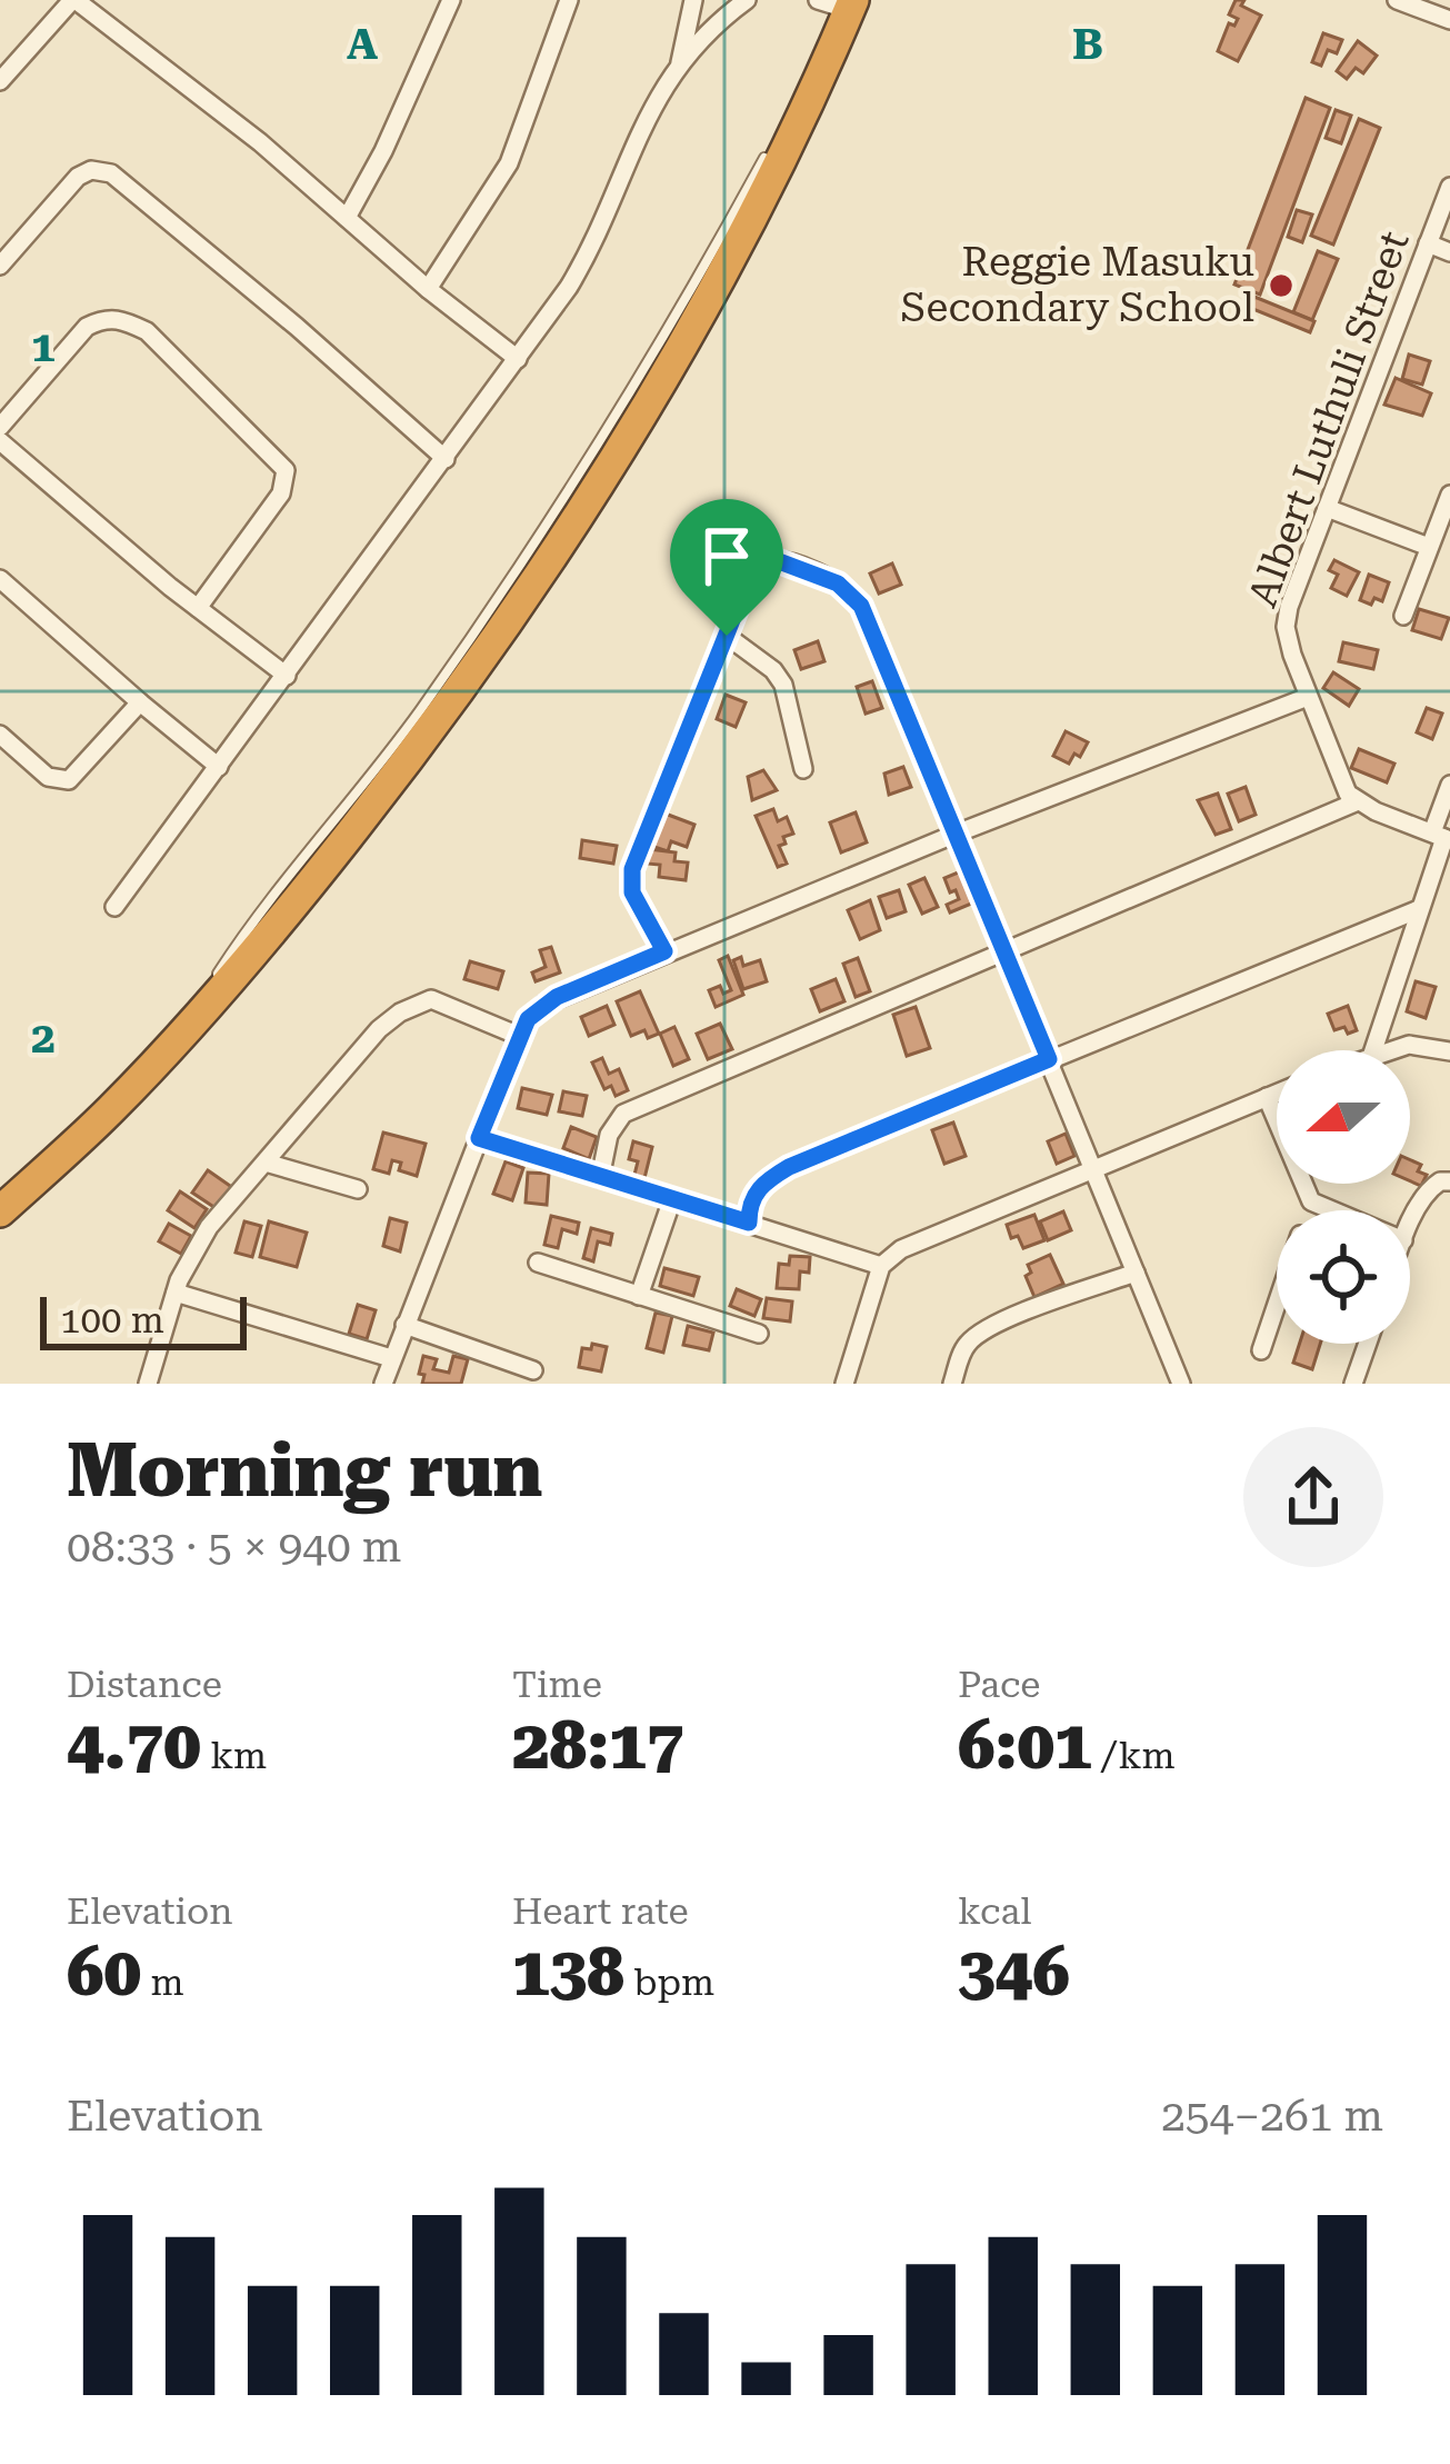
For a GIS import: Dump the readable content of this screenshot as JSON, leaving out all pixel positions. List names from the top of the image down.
{
  "streets": {
    "street": ["Albert Luthuli Street"]
  },
  "places": ["Reggie Masuku Secondary School"],
  "scale_bar": "100 m",
  "north": "left",
  "page": {
    "scale": "100 m",
    "heading": ["Morning run", "08:33 · 5 × 940 m"],
    "stats": [
      ["Distance", "4.70 km"],
      ["Time", "28:17"],
      ["Pace", "6:01 /km"],
      ["Elevation", "60 m"],
      ["Heart rate", "138 bpm"],
      ["kcal", "346"]
    ],
    "chart": ["Elevation", "254–261 m"]
  },
  "grid": {
    "columns": ["A", "B"],
    "rows": ["1", "2"]
  }
}
